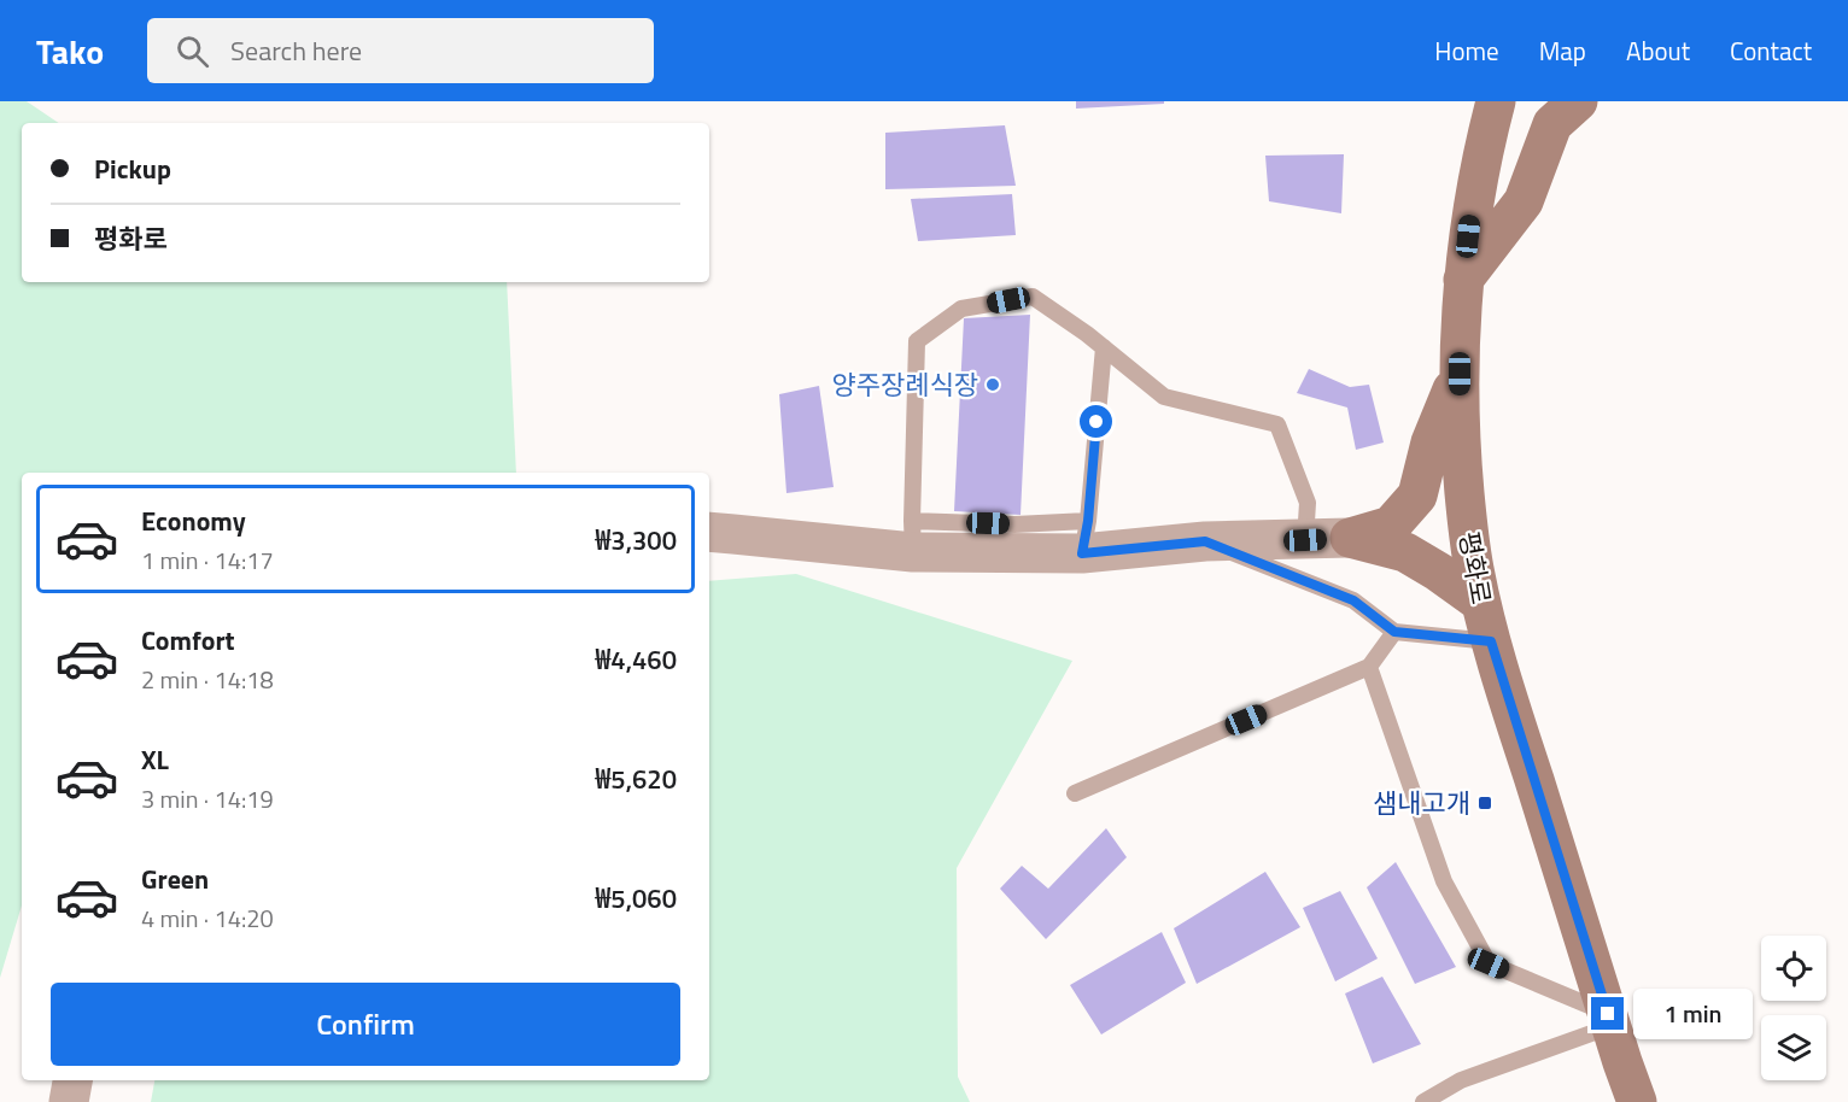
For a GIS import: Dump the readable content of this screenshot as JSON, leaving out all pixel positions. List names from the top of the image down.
{
  "streets": {
    "main road": ["평화로"]
  },
  "places": {
    "other": ["양주장례식장"],
    "transit": ["샘내고개"]
  },
  "page": {
    "header": "Tako",
    "search": "Search here",
    "nav": [
      "Home",
      "Map",
      "About",
      "Contact"
    ],
    "banner": ["Pickup", "평화로"],
    "list": [
      {
        "name": "Economy",
        "note": "1 min · 14:17",
        "value": "₩3,300"
      },
      {
        "name": "Comfort",
        "note": "2 min · 14:18",
        "value": "₩4,460"
      },
      {
        "name": "XL",
        "note": "3 min · 14:19",
        "value": "₩5,620"
      },
      {
        "name": "Green",
        "note": "4 min · 14:20",
        "value": "₩5,060"
      }
    ],
    "buttons": "Confirm",
    "bubble": "1 min"
  }
}
